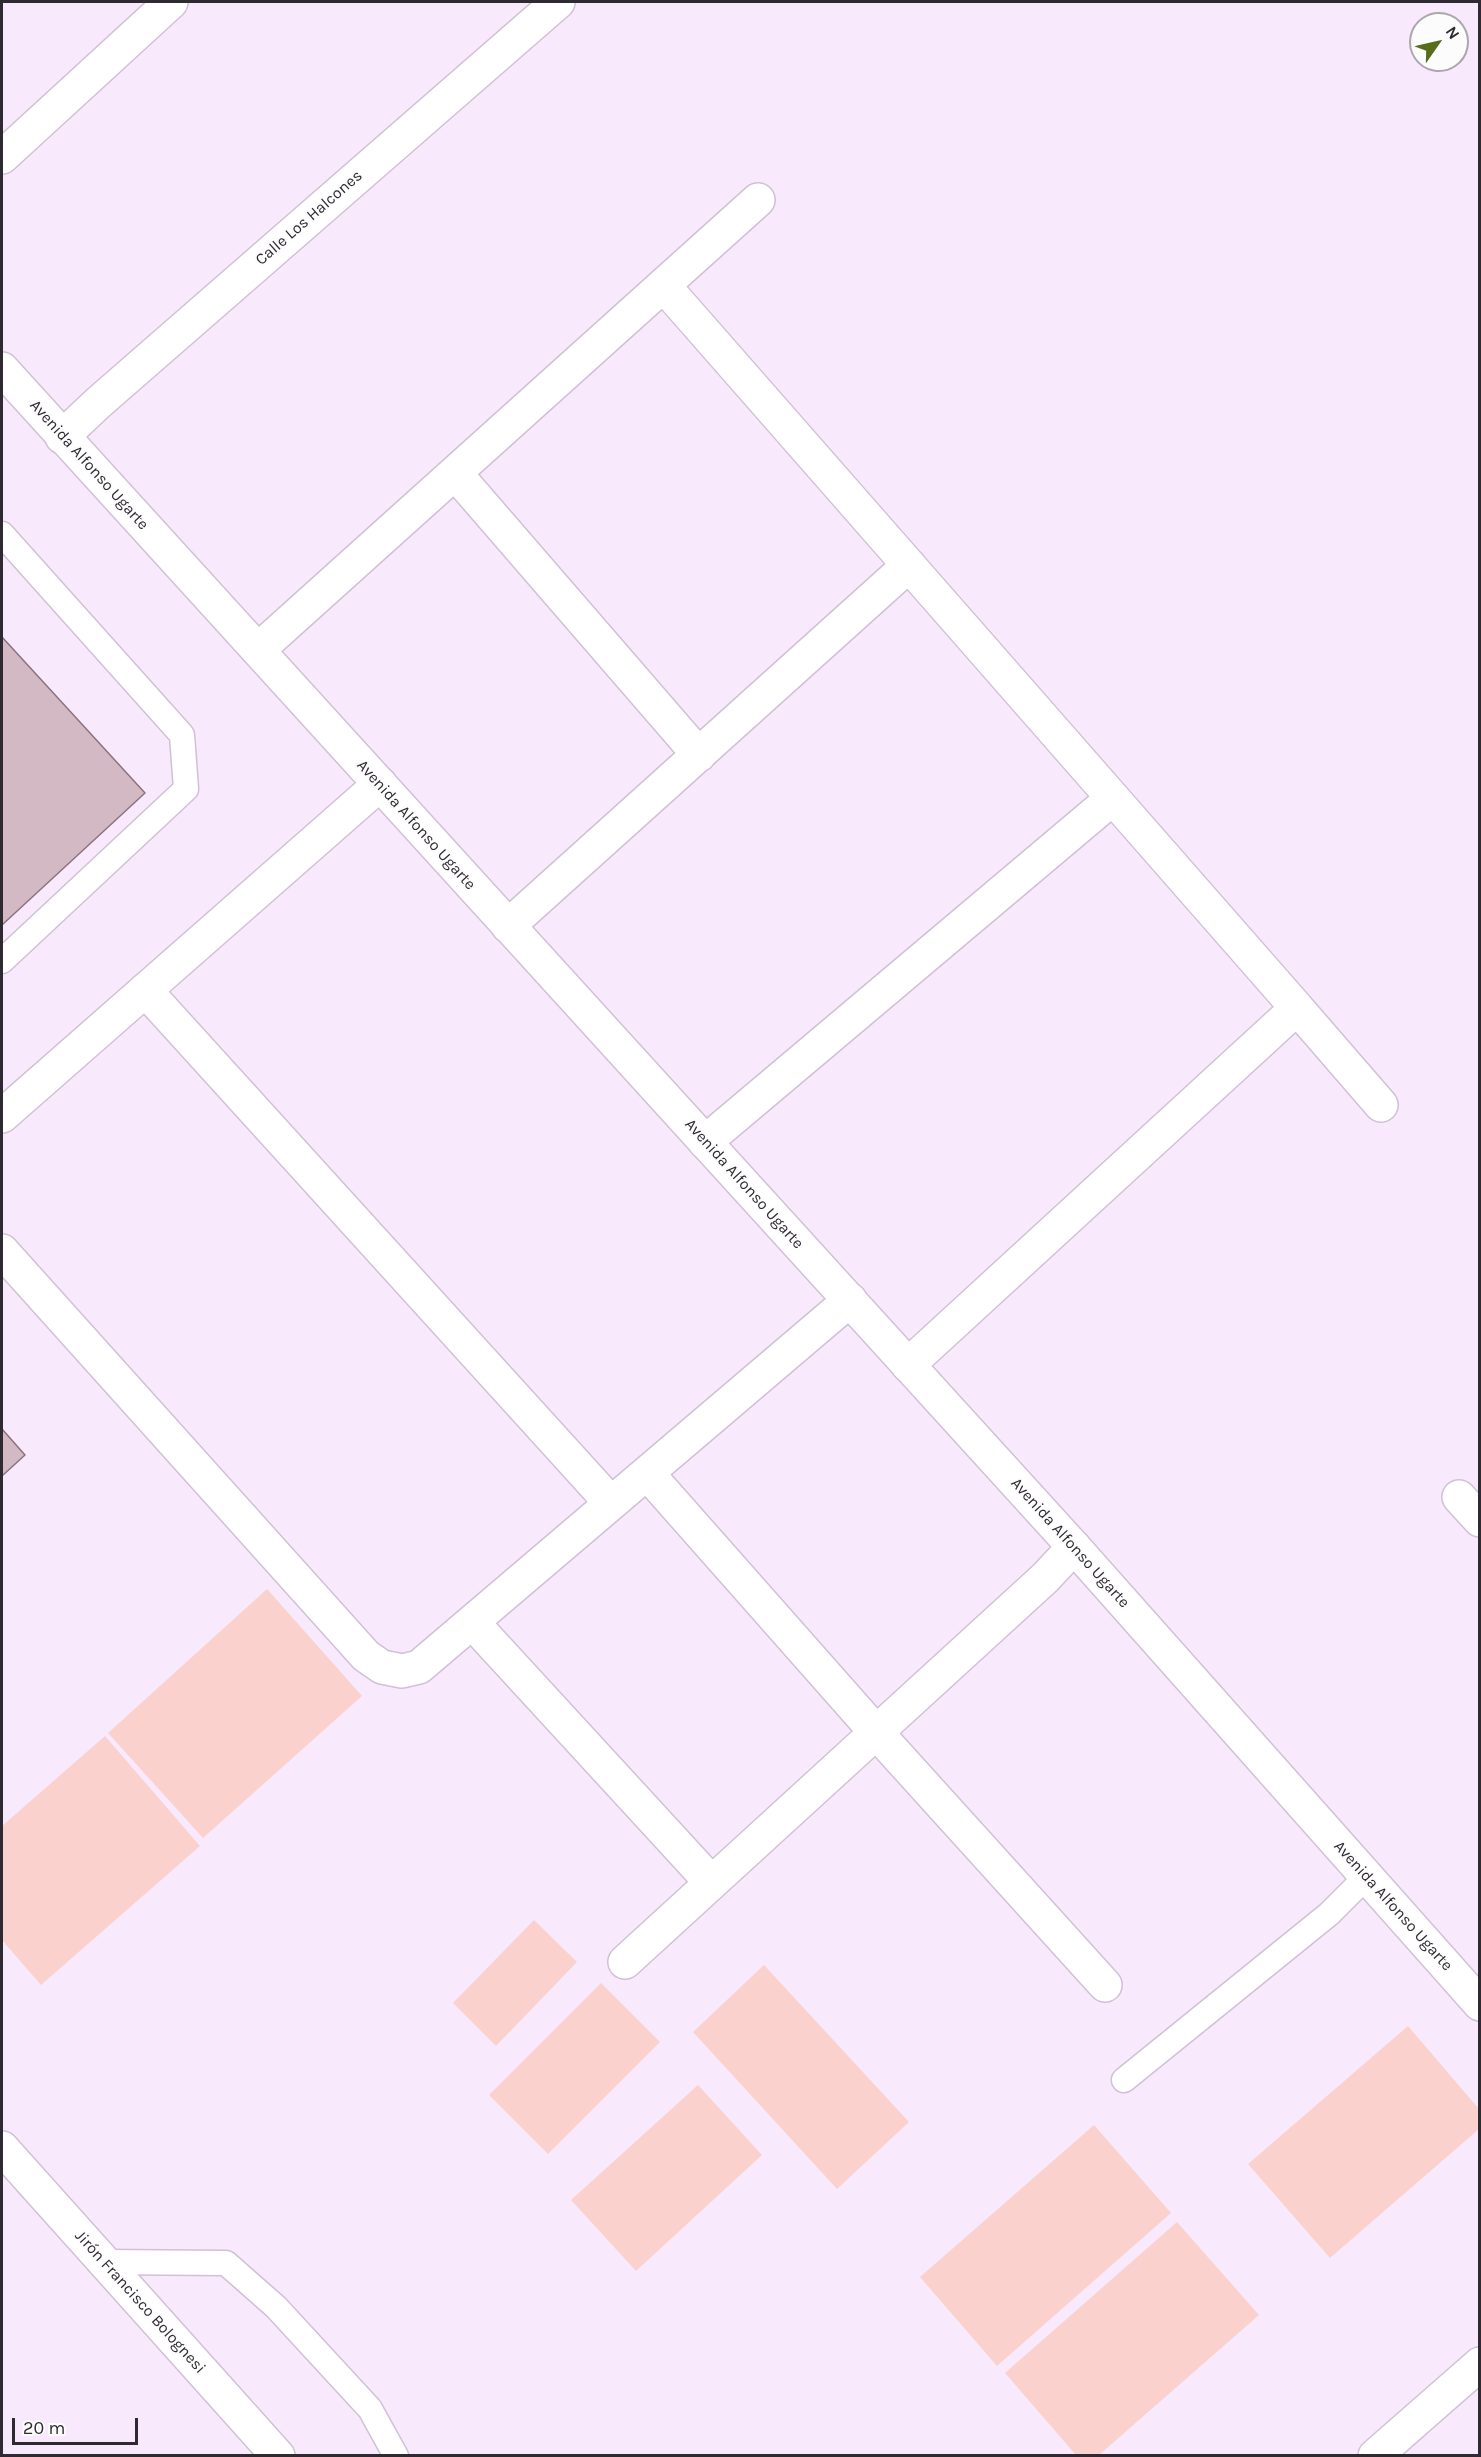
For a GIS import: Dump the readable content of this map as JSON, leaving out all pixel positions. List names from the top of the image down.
{
  "streets": {
    "street": ["Calle Los Halcones", "Avenida Alfonso Ugarte", "Jirón Francisco Bolognesi"]
  },
  "crossings": [
    ["Calle Los Halcones", "Avenida Alfonso Ugarte"]
  ],
  "scale_bar": "20 m",
  "north": "top right"
}
